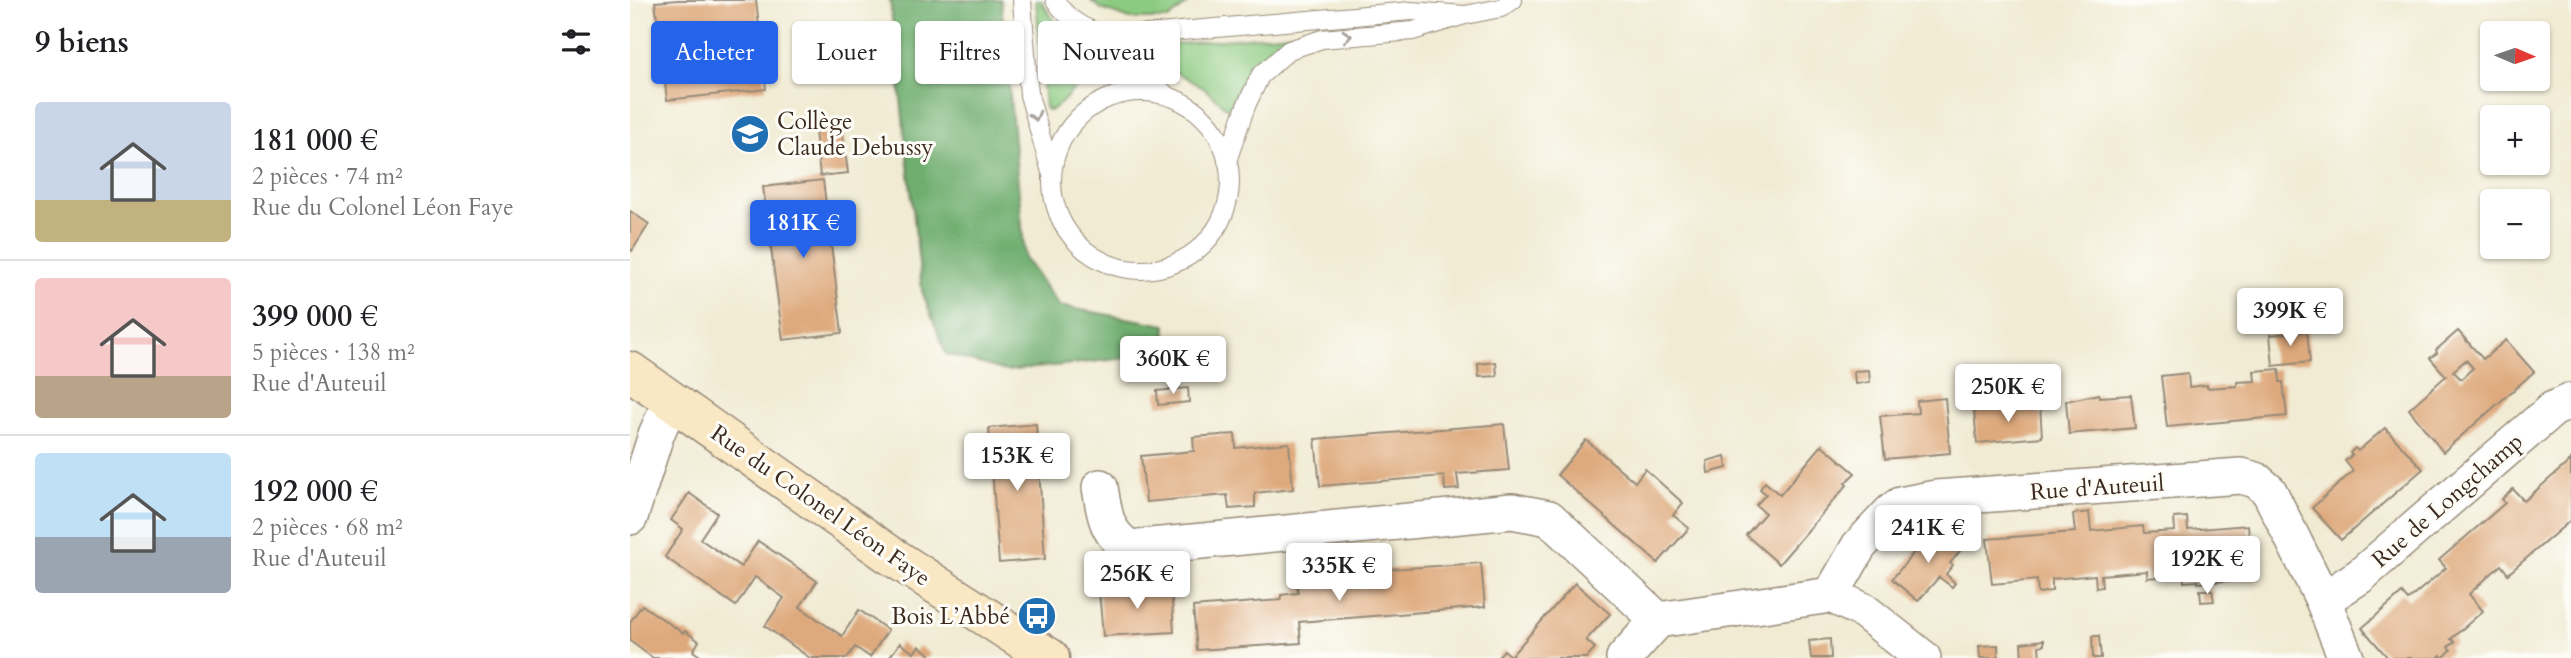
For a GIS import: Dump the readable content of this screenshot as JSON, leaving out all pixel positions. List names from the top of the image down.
{
  "streets": {
    "street": ["Rue d'Auteuil", "Rue de Longchamp", "Rue du Colonel Léon Faye"]
  },
  "crossings": [
    ["Rue d'Auteuil", "Rue de Longchamp"]
  ],
  "places": {
    "school or university": ["Collège Claude Debussy"],
    "bus stop": ["Bois L’Abbé"]
  },
  "north": "right",
  "page": {
    "heading": "9 biens",
    "map_buttons": ["+", "−"],
    "chip": [
      "Acheter",
      "Louer",
      "Filtres",
      "Nouveau"
    ],
    "list": [
      {
        "name": "181 000 €",
        "note": "2 pièces · 74 m² · Rue du Colonel Léon Faye"
      },
      {
        "name": "399 000 €",
        "note": "5 pièces · 138 m² · Rue d'Auteuil"
      },
      {
        "name": "192 000 €",
        "note": "2 pièces · 68 m² · Rue d'Auteuil"
      }
    ],
    "price": [
      "181K €",
      "399K €",
      "360K €",
      "250K €",
      "153K €",
      "241K €",
      "192K €",
      "335K €",
      "256K €"
    ]
  }
}
